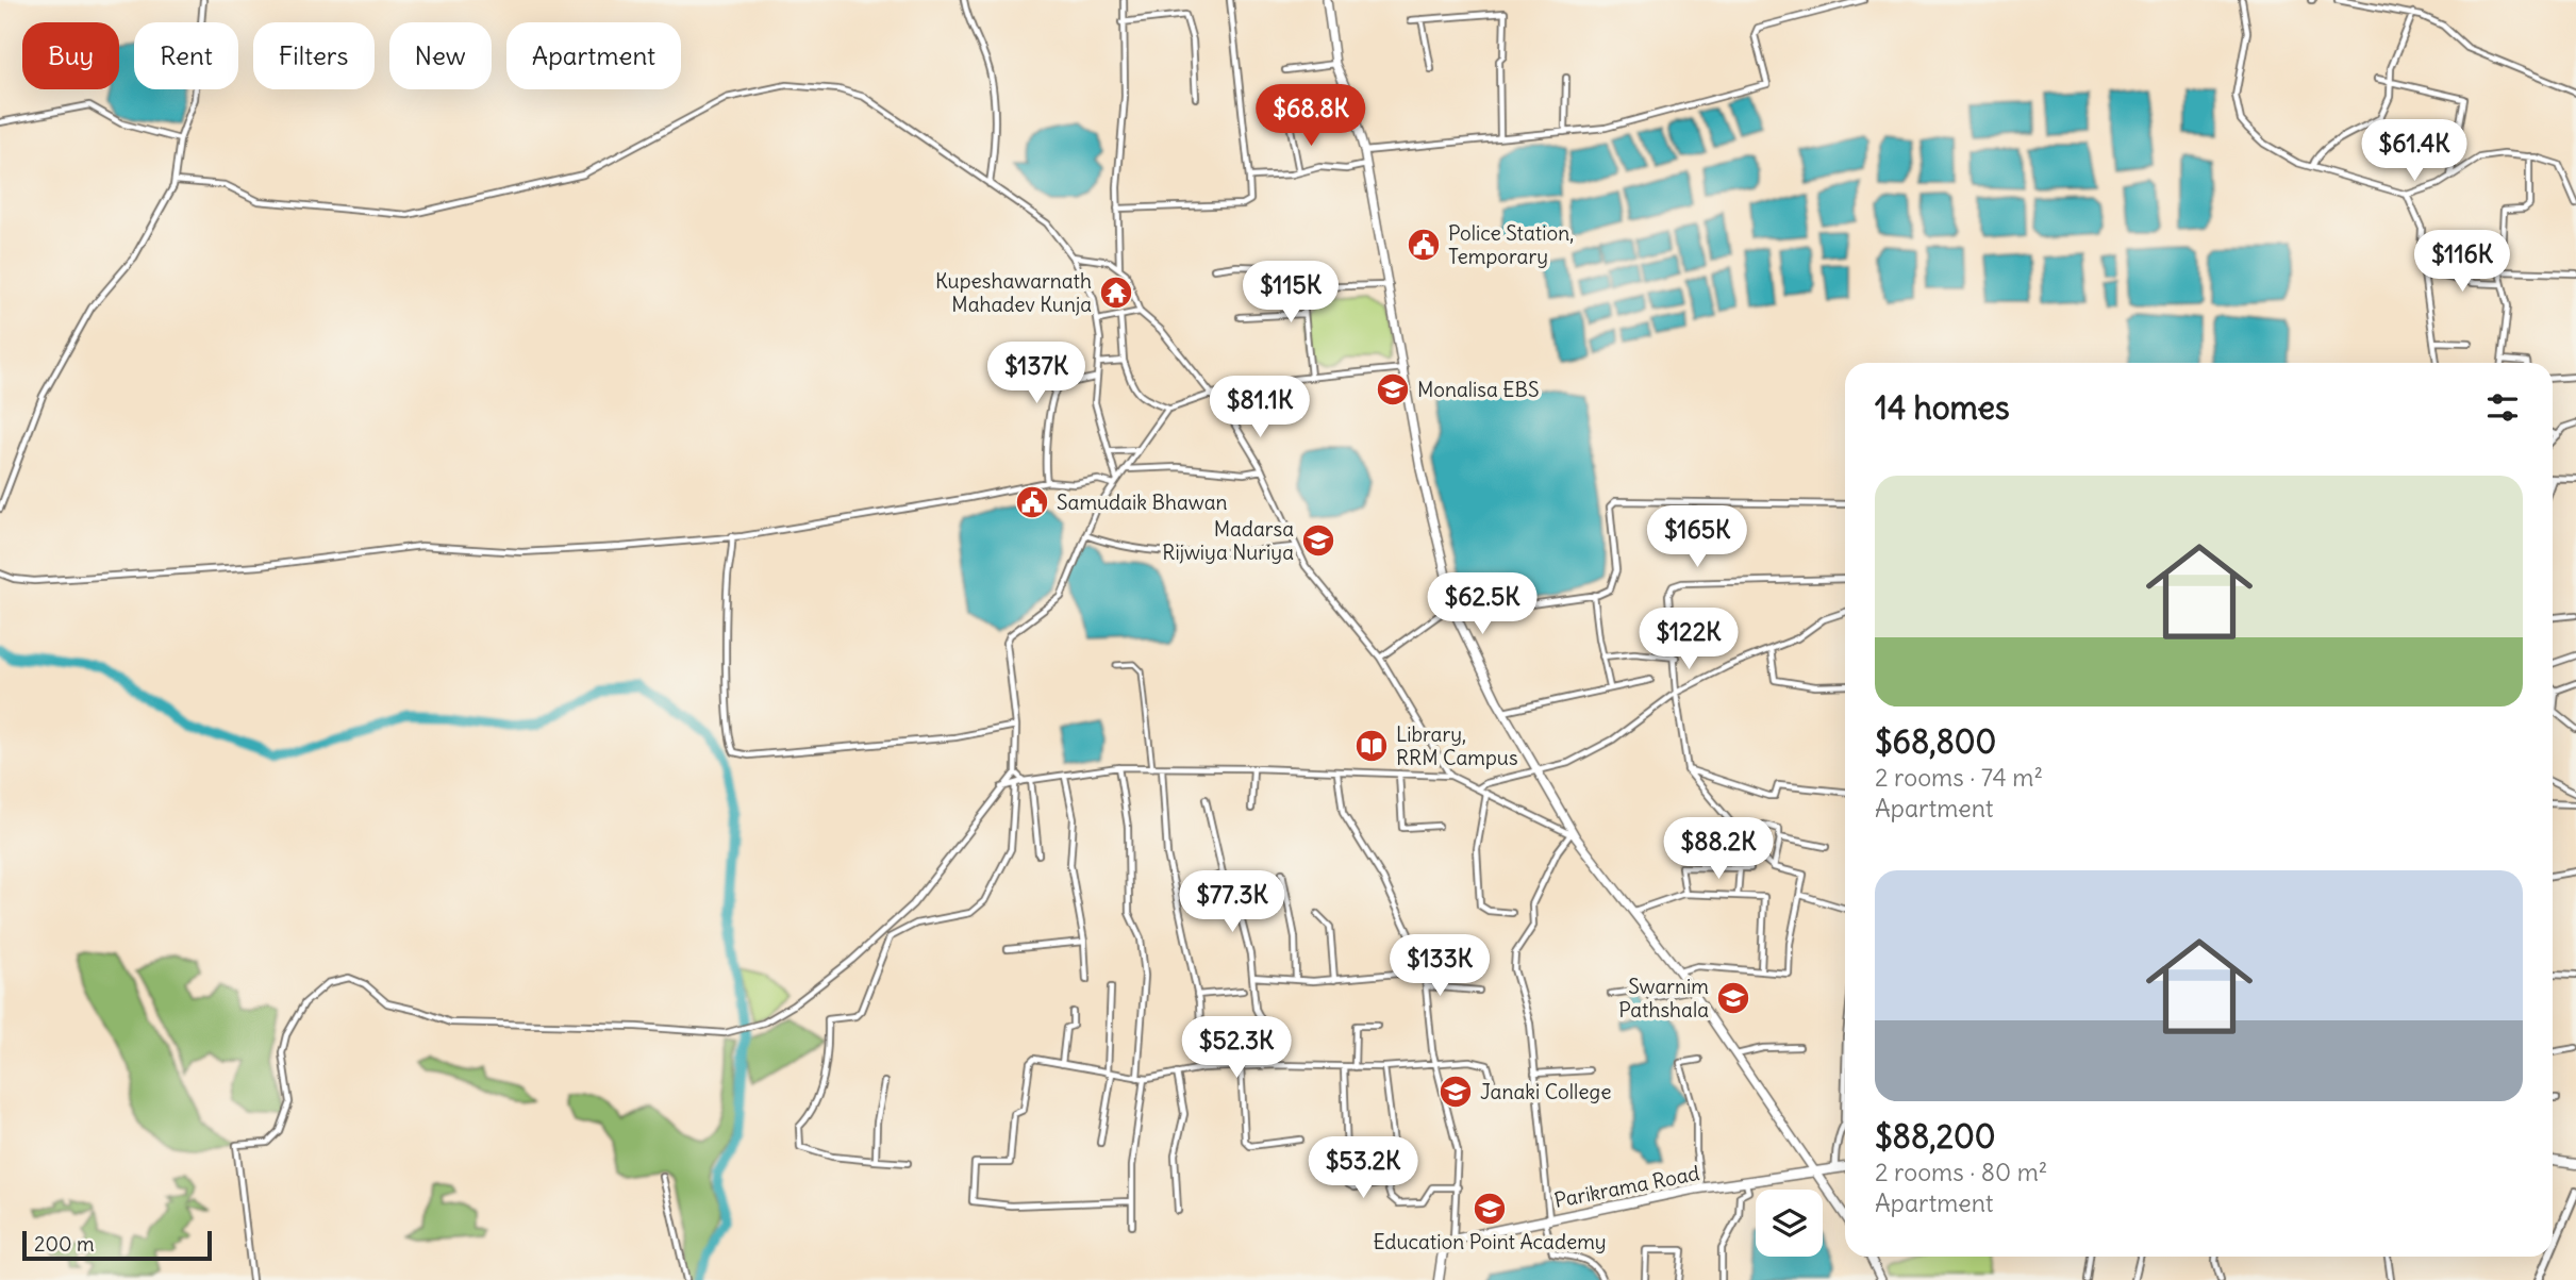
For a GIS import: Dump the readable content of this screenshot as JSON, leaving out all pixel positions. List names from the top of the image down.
{
  "streets": {
    "main road": ["Parikrama Road"]
  },
  "places": {
    "public building": ["Police Station, Temporary", "Samudaik Bhawan"],
    "temple": ["Kupeshawarnath Mahadev Kunja"],
    "school or university": [
      "Monalisa EBS",
      "Madarsa Rijwiya Nuriya",
      "Swarnim Pathshala",
      "Janaki College",
      "Education Point Academy"
    ],
    "library": ["Library, RRM Campus"]
  },
  "scale_bar": "200 m",
  "page": {
    "chip": [
      "Buy",
      "Rent",
      "Filters",
      "New",
      "Apartment"
    ],
    "price": [
      "$68.8K",
      "$61.4K",
      "$116K",
      "$115K",
      "$137K",
      "$81.1K",
      "$165K",
      "$62.5K",
      "$122K",
      "$88.2K",
      "$77.3K",
      "$133K",
      "$52.3K",
      "$53.2K"
    ],
    "heading": "14 homes",
    "list": [
      {
        "name": "$68,800",
        "note": "2 rooms · 74 m² · Apartment"
      },
      {
        "name": "$88,200",
        "note": "2 rooms · 80 m² · Apartment"
      }
    ],
    "scale": "200 m"
  }
}
